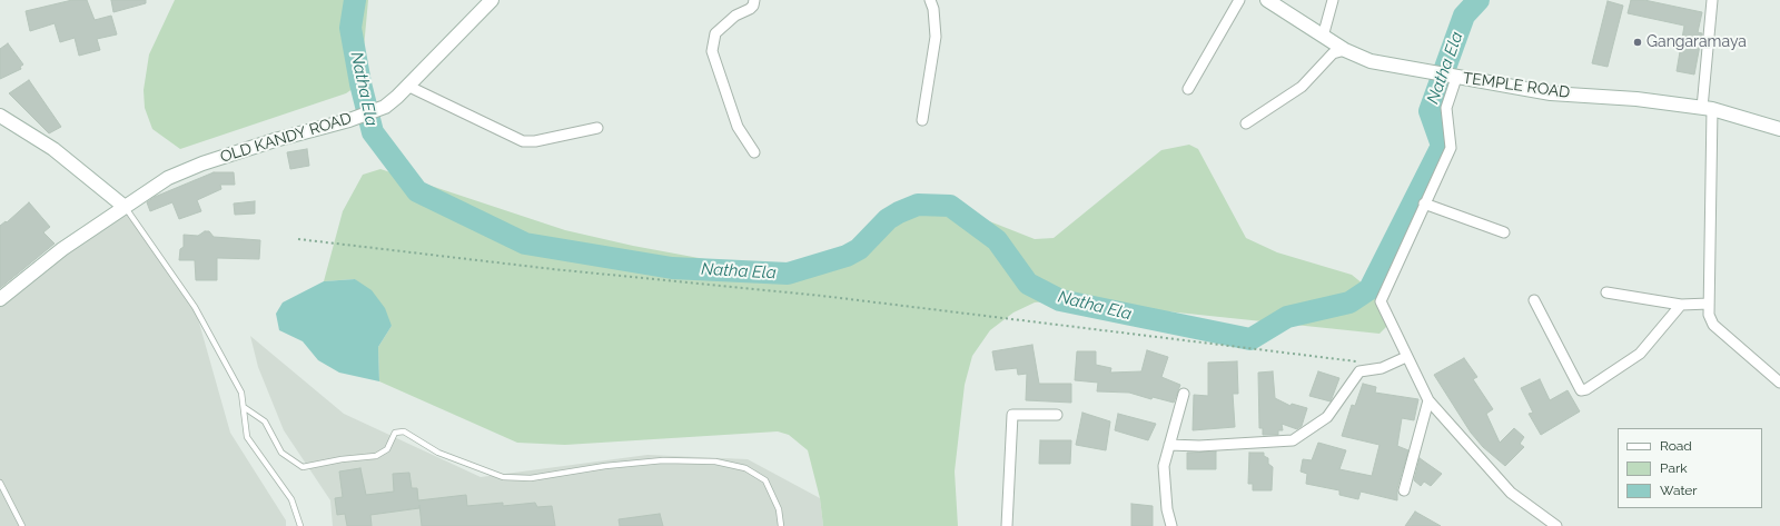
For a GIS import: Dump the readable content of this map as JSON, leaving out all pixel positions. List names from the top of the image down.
{
  "streets": {
    "street": ["TEMPLE ROAD", "OLD KANDY ROAD"]
  },
  "water": ["Natha Ela"],
  "places": ["Gangaramaya"],
  "legend": ["Road", "Park", "Water"]
}
